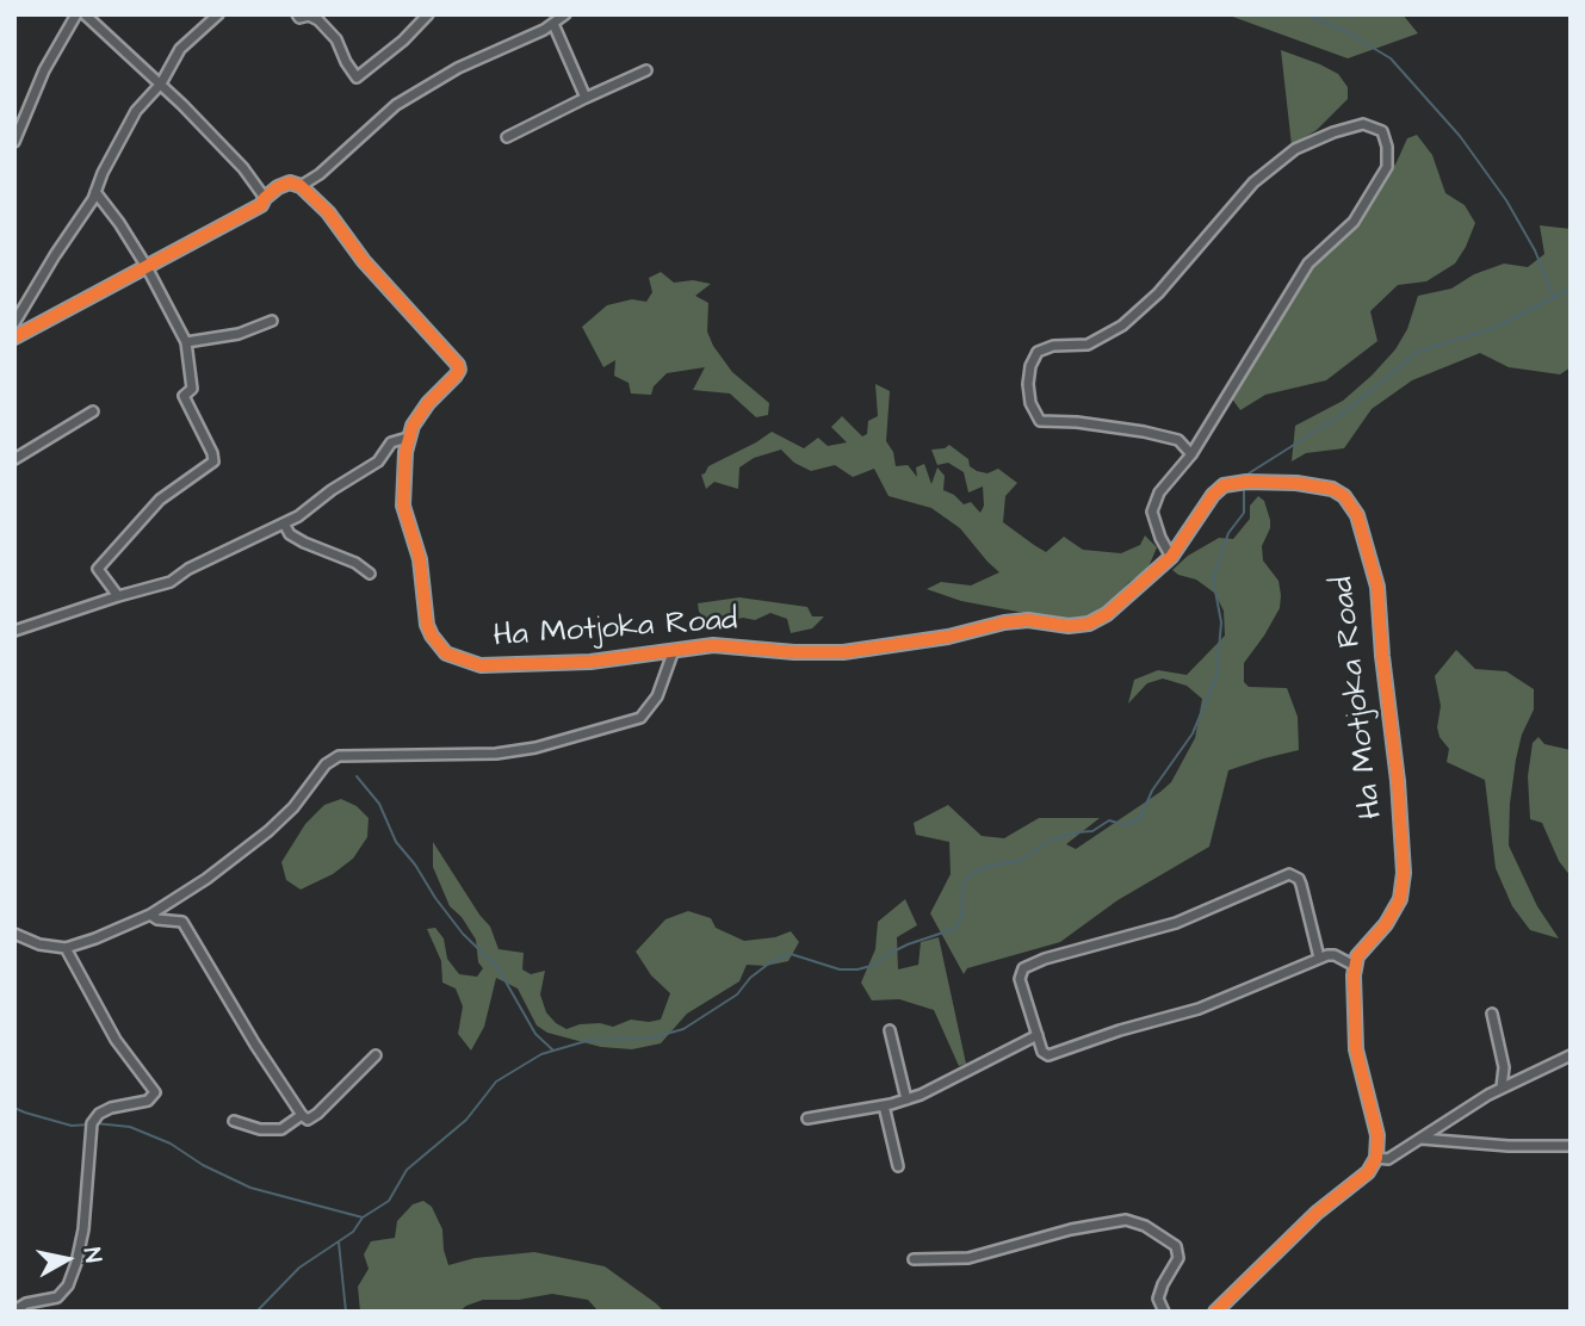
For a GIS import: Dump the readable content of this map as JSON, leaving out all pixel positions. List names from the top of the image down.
{
  "streets": {
    "street": ["Ha Motjoka Road"]
  },
  "north": "right"
}
